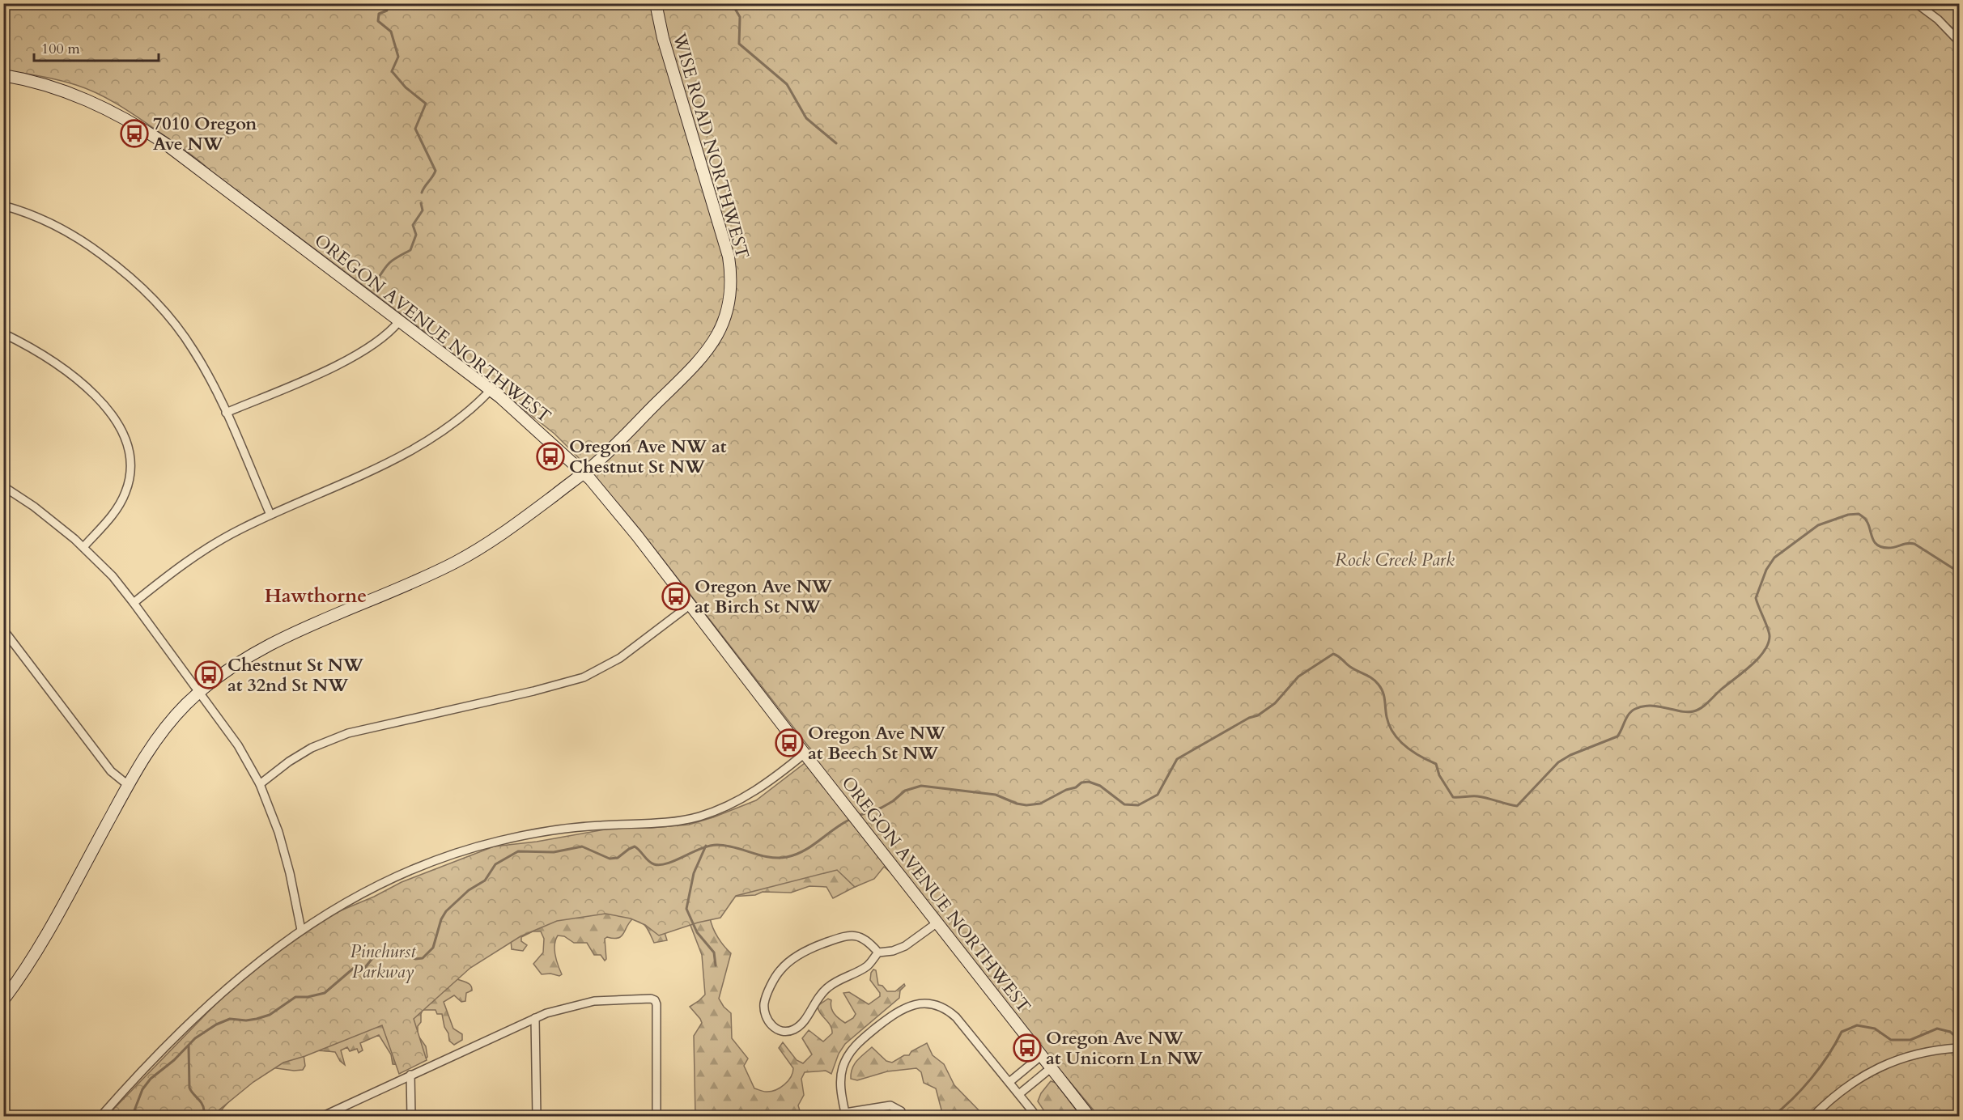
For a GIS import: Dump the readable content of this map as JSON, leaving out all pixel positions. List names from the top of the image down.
{
  "streets": {
    "street": ["WISE ROAD NORTHWEST", "OREGON AVENUE NORTHWEST"]
  },
  "crossings": [
    ["WISE ROAD NORTHWEST", "OREGON AVENUE NORTHWEST"]
  ],
  "districts": ["Hawthorne"],
  "parks": ["Rock Creek Park", "Pinehurst Parkway"],
  "places": {
    "bus stop": [
      "7010 Oregon Ave NW",
      "Oregon Ave NW at Chestnut St NW",
      "Oregon Ave NW at Birch St NW",
      "Chestnut St NW at 32nd St NW",
      "Oregon Ave NW at Beech St NW",
      "Oregon Ave NW at Unicorn Ln NW"
    ]
  },
  "scale_bar": "100 m"
}
